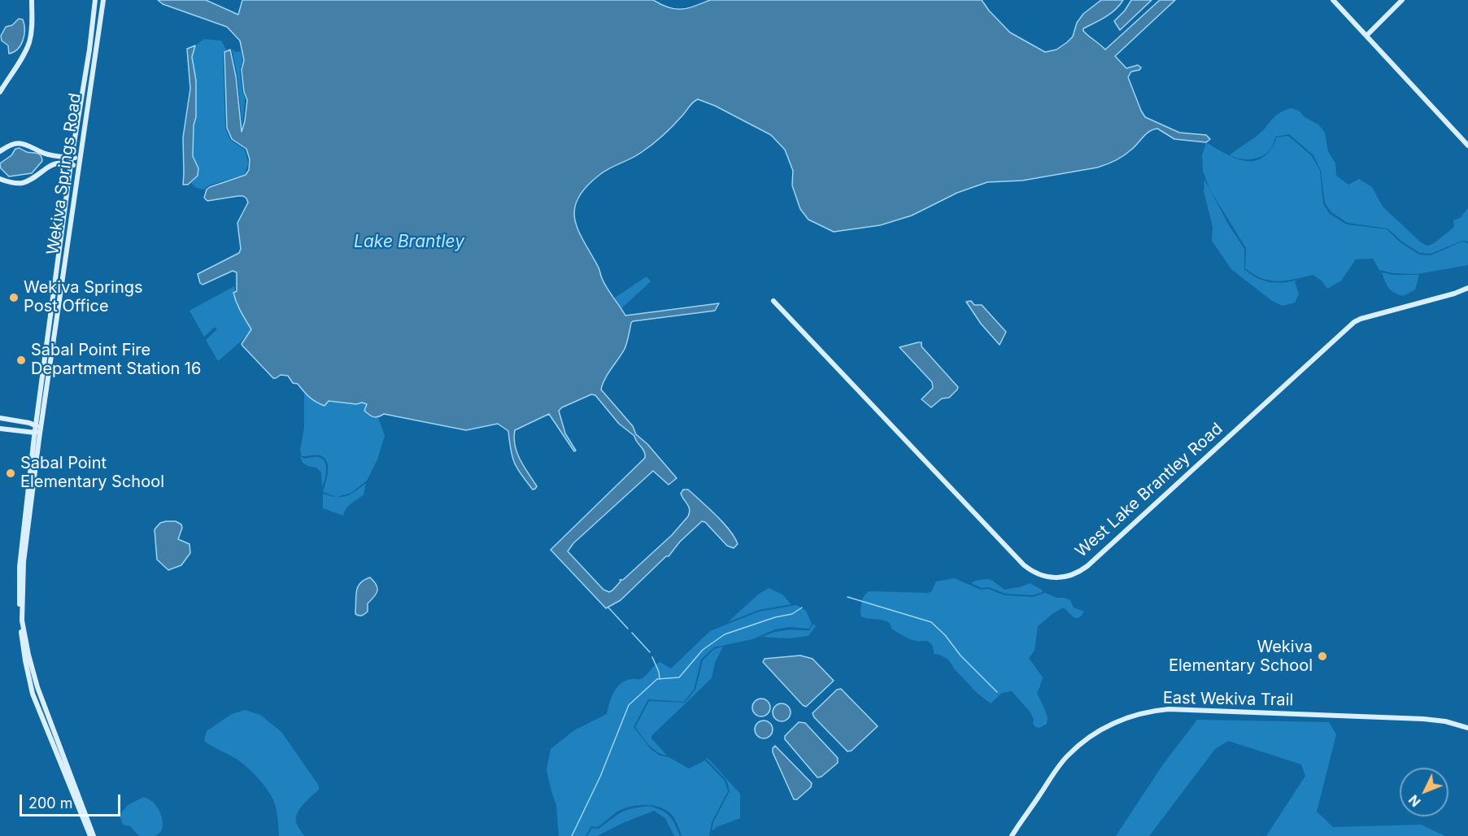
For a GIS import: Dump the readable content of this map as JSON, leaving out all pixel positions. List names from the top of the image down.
{
  "streets": {
    "street": ["Wekiva Springs Road", "West Lake Brantley Road", "East Wekiva Trail"]
  },
  "water": ["Lake Brantley"],
  "places": [
    "Wekiva Springs Post Office",
    "Sabal Point Fire Department Station 16",
    "Sabal Point Elementary School",
    "Wekiva Elementary School"
  ],
  "scale_bar": "200 m",
  "north": "bottom left"
}
